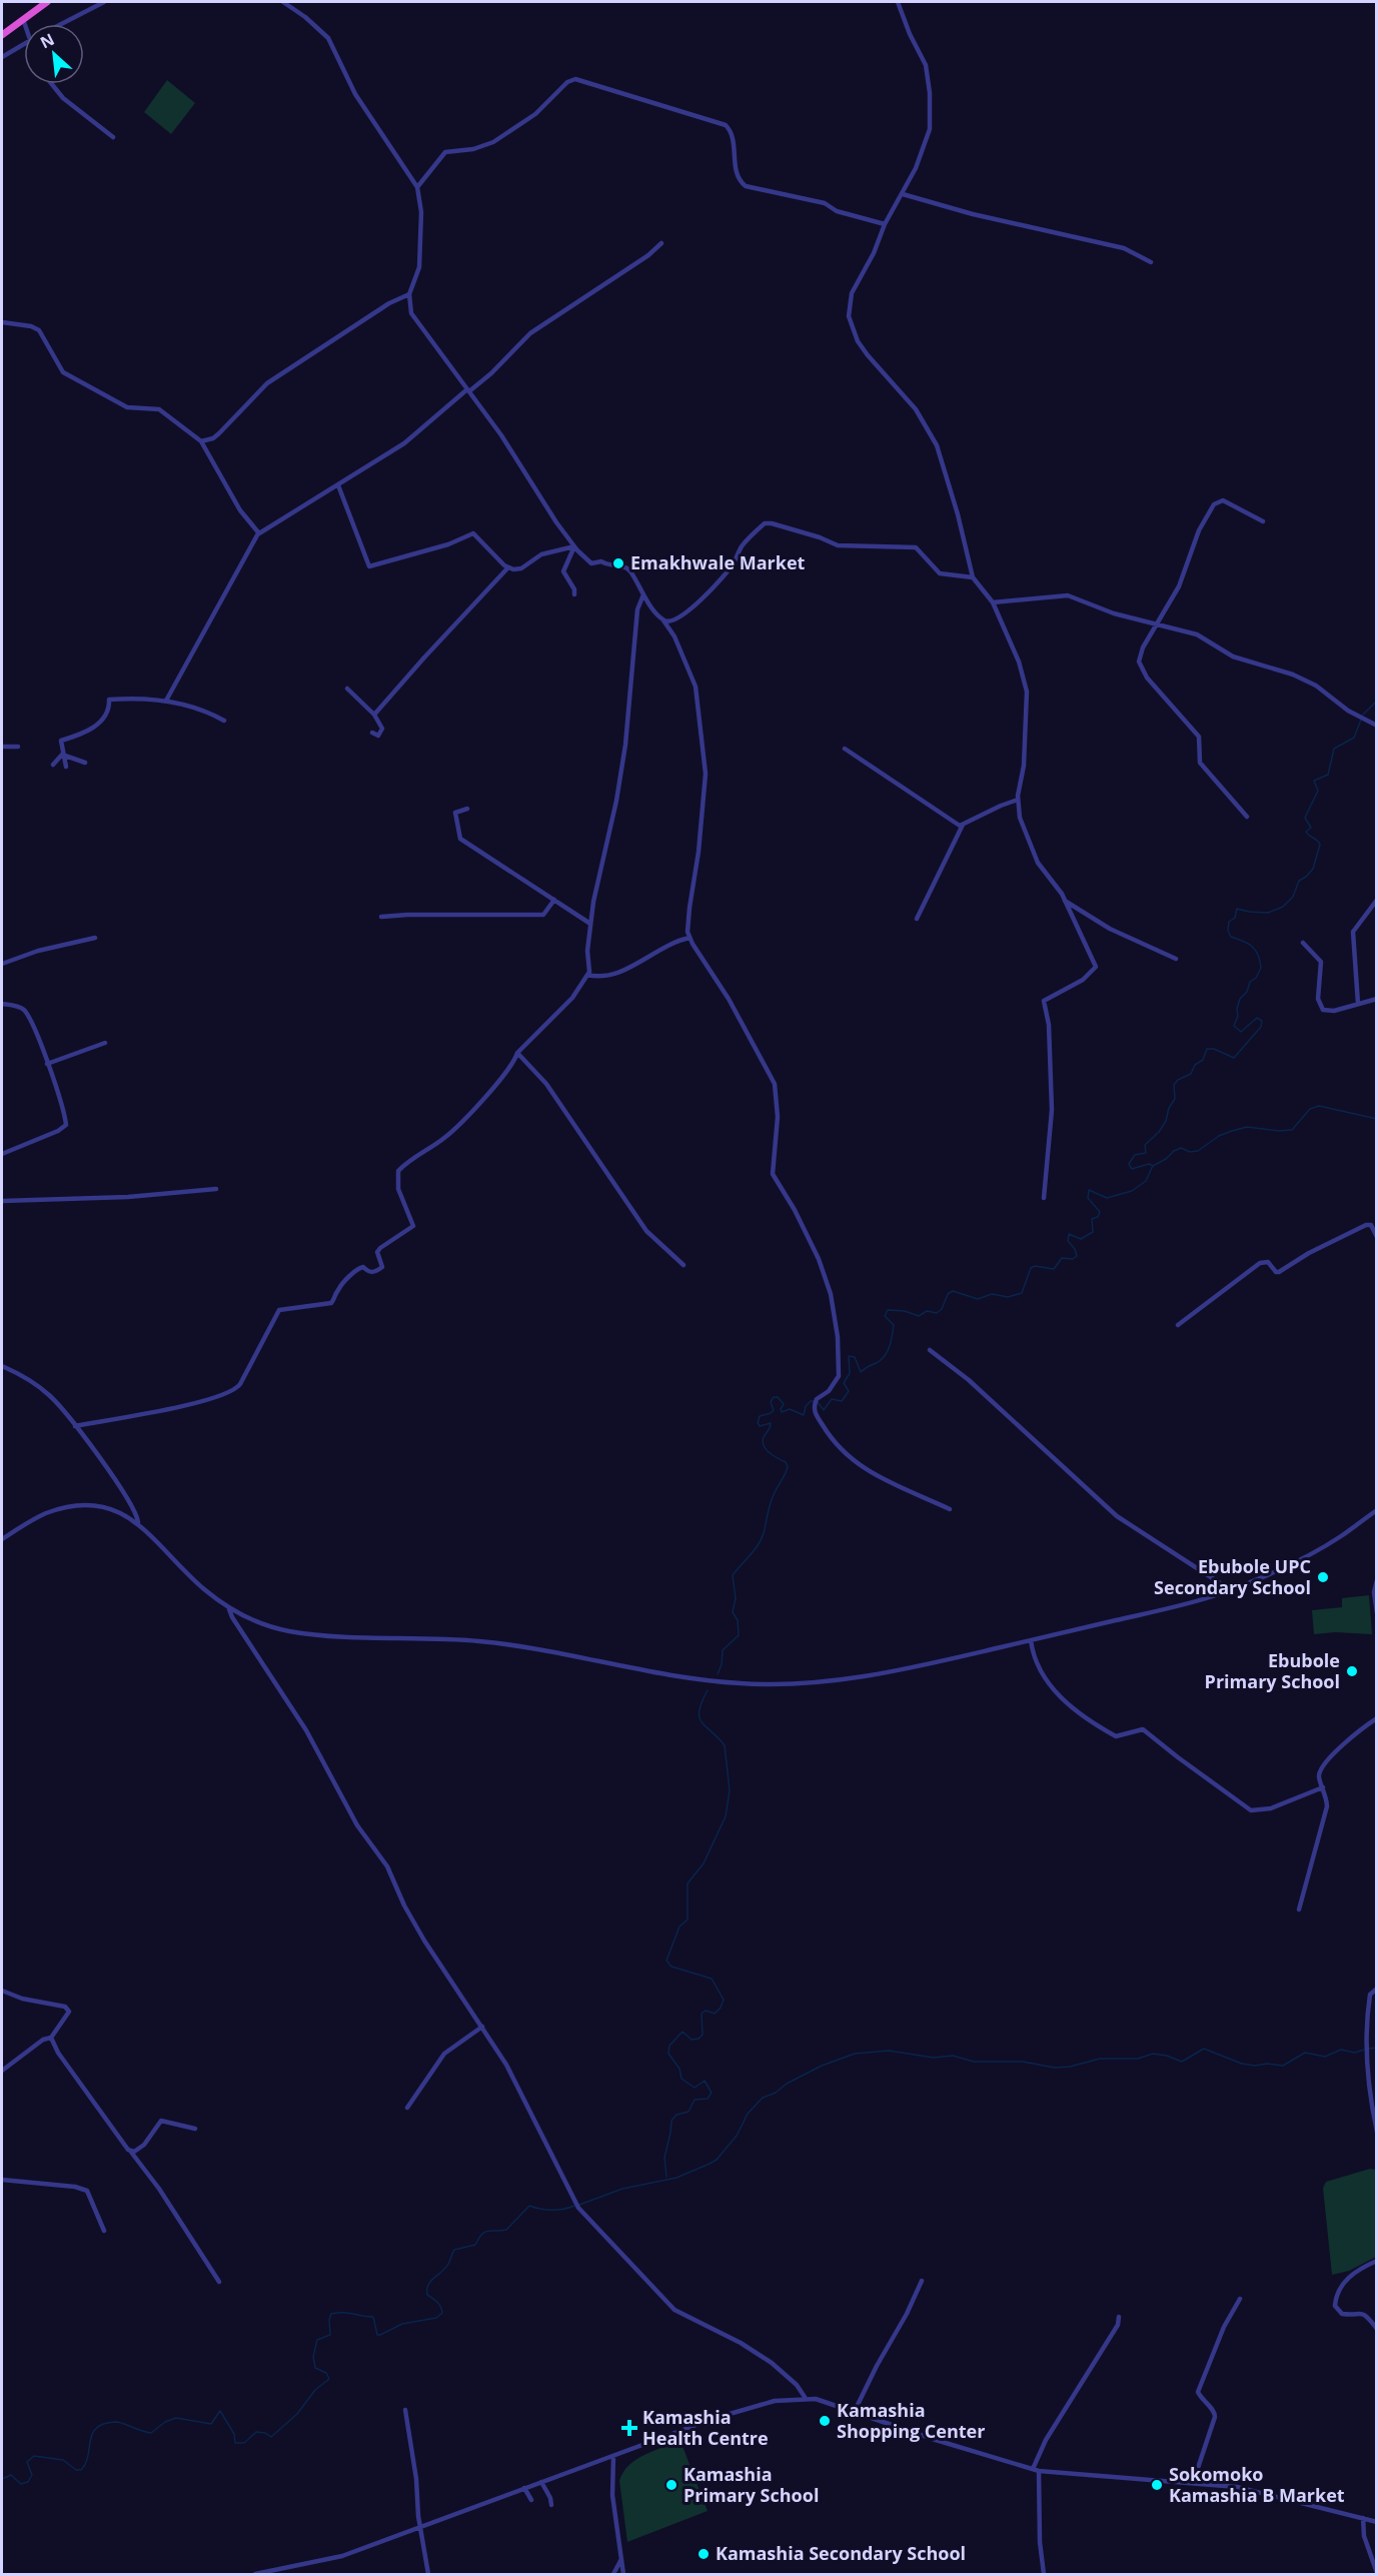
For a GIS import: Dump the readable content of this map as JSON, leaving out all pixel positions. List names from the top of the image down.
{
  "places": {
    "other": [
      "Emakhwale Market",
      "Ebubole UPC Secondary School",
      "Ebubole Primary School",
      "Kamashia Shopping Center",
      "Kamashia Primary School",
      "Sokomoko Kamashia B Market",
      "Kamashia Secondary School"
    ],
    "health": ["Kamashia Health Centre"]
  },
  "north": "top left"
}
